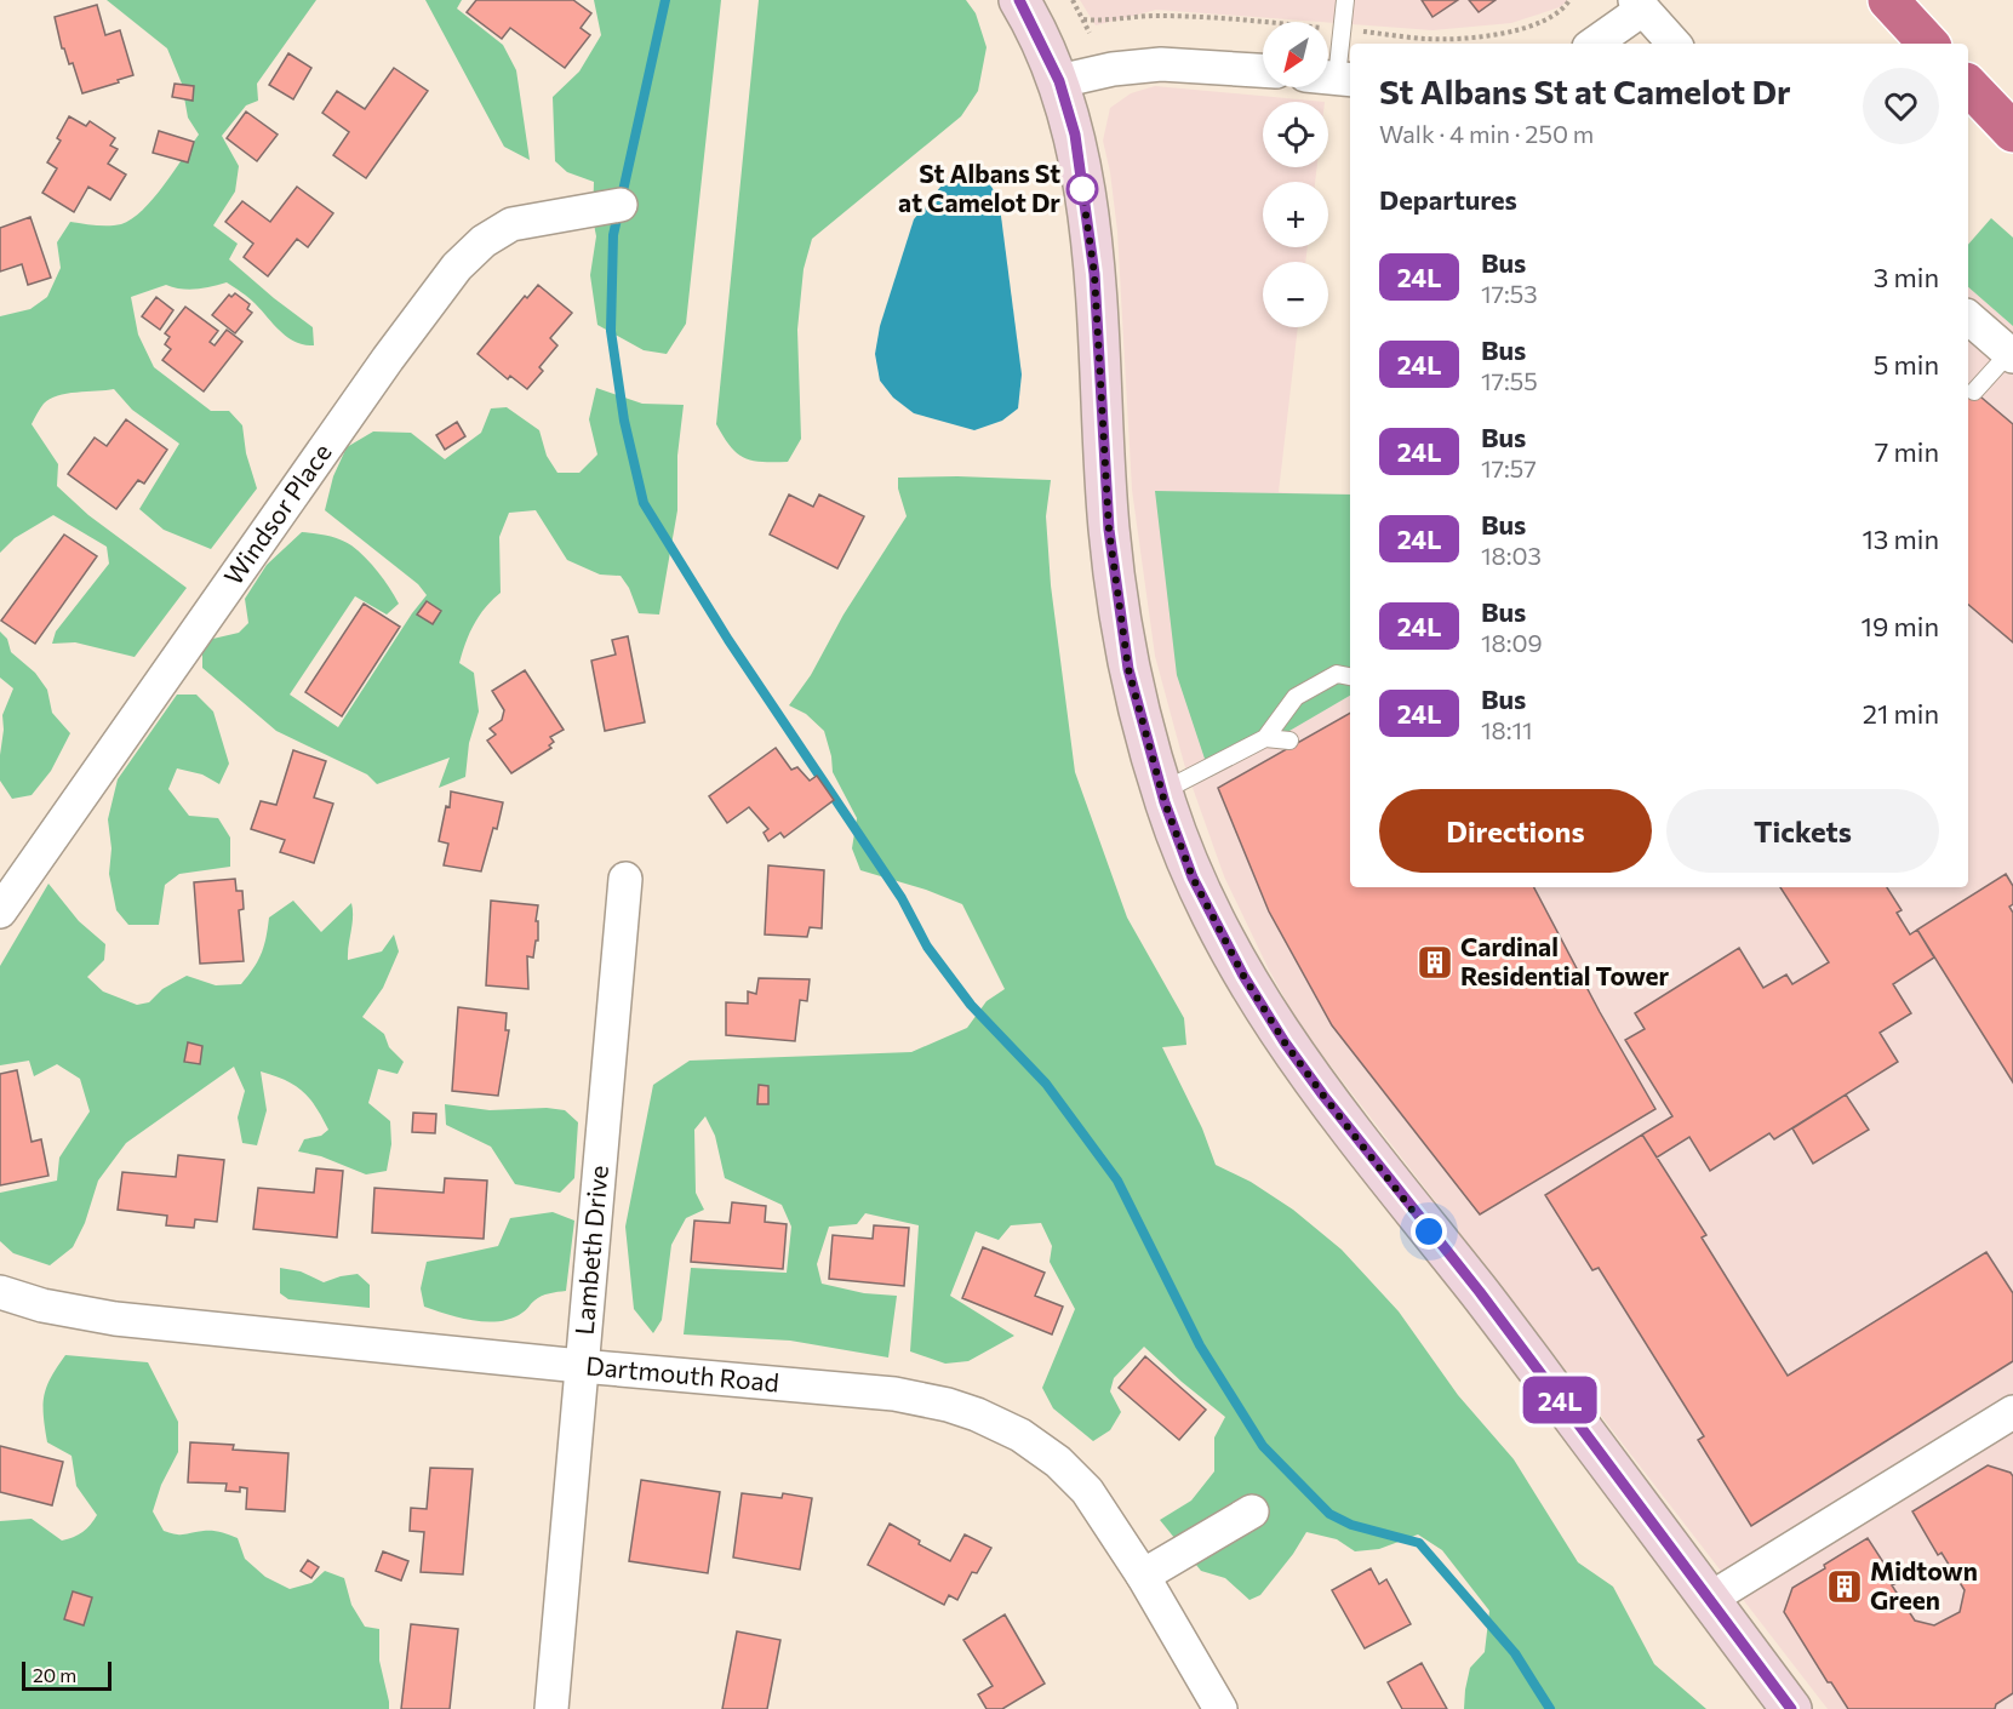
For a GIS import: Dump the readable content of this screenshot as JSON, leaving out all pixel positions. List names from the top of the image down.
{
  "streets": {
    "street": ["Windsor Place", "Lambeth Drive", "Dartmouth Road"]
  },
  "crossings": [
    ["Lambeth Drive", "Dartmouth Road"]
  ],
  "places": {
    "other": ["St Albans St at Camelot Dr"],
    "building": ["Cardinal Residential Tower", "Midtown Green"]
  },
  "lines": ["bus line 24L"],
  "scale_bar": "20 m",
  "north": "bottom left",
  "page": {
    "on_map": "24L",
    "map_buttons": ["+", "−"],
    "heading": [
      ["St Albans St at Camelot Dr", "Walk · 4 min · 250 m"],
      "Departures"
    ],
    "list": [
      {
        "mark": "24L",
        "name": "Bus",
        "note": "17:53",
        "value": "3 min"
      },
      {
        "mark": "24L",
        "name": "Bus",
        "note": "17:55",
        "value": "5 min"
      },
      {
        "mark": "24L",
        "name": "Bus",
        "note": "17:57",
        "value": "7 min"
      },
      {
        "mark": "24L",
        "name": "Bus",
        "note": "18:03",
        "value": "13 min"
      },
      {
        "mark": "24L",
        "name": "Bus",
        "note": "18:09",
        "value": "19 min"
      },
      {
        "mark": "24L",
        "name": "Bus",
        "note": "18:11",
        "value": "21 min"
      }
    ],
    "buttons": ["Directions", "Tickets"],
    "scale": "20 m"
  }
}
